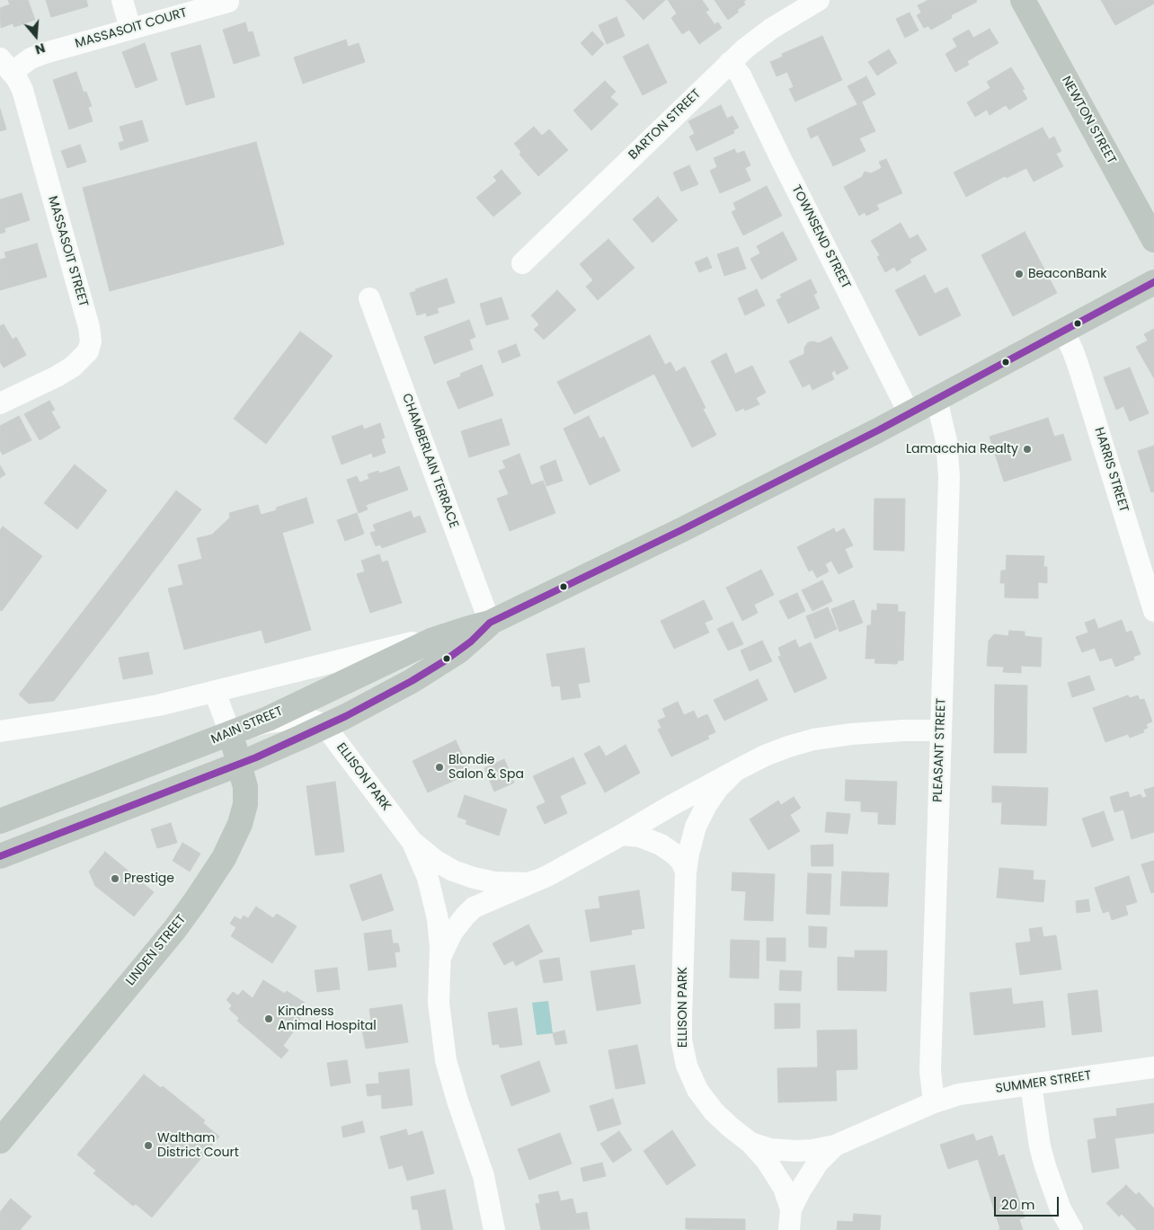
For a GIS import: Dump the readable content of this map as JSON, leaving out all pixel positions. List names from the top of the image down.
{
  "streets": {
    "main road": ["NEWTON STREET", "MAIN STREET", "LINDEN STREET"],
    "street": [
      "MASSASOIT COURT",
      "BARTON STREET",
      "TOWNSEND STREET",
      "MASSASOIT STREET",
      "CHAMBERLAIN TERRACE",
      "HARRIS STREET",
      "PLEASANT STREET",
      "ELLISON PARK",
      "SUMMER STREET"
    ]
  },
  "crossings": [
    ["MASSASOIT COURT", "MASSASOIT STREET"],
    ["BARTON STREET", "TOWNSEND STREET"],
    ["TOWNSEND STREET", "MAIN STREET"],
    ["CHAMBERLAIN TERRACE", "MAIN STREET"],
    ["HARRIS STREET", "MAIN STREET"],
    ["MAIN STREET", "PLEASANT STREET"],
    ["MAIN STREET", "ELLISON PARK"],
    ["MAIN STREET", "LINDEN STREET"],
    ["PLEASANT STREET", "ELLISON PARK"],
    ["PLEASANT STREET", "SUMMER STREET"],
    ["ELLISON PARK", "SUMMER STREET"]
  ],
  "places": [
    "BeaconBank",
    "Lamacchia Realty",
    "Blondie Salon & Spa",
    "Prestige",
    "Kindness Animal Hospital",
    "Waltham District Court"
  ],
  "scale_bar": "20 m",
  "north": "bottom"
}
